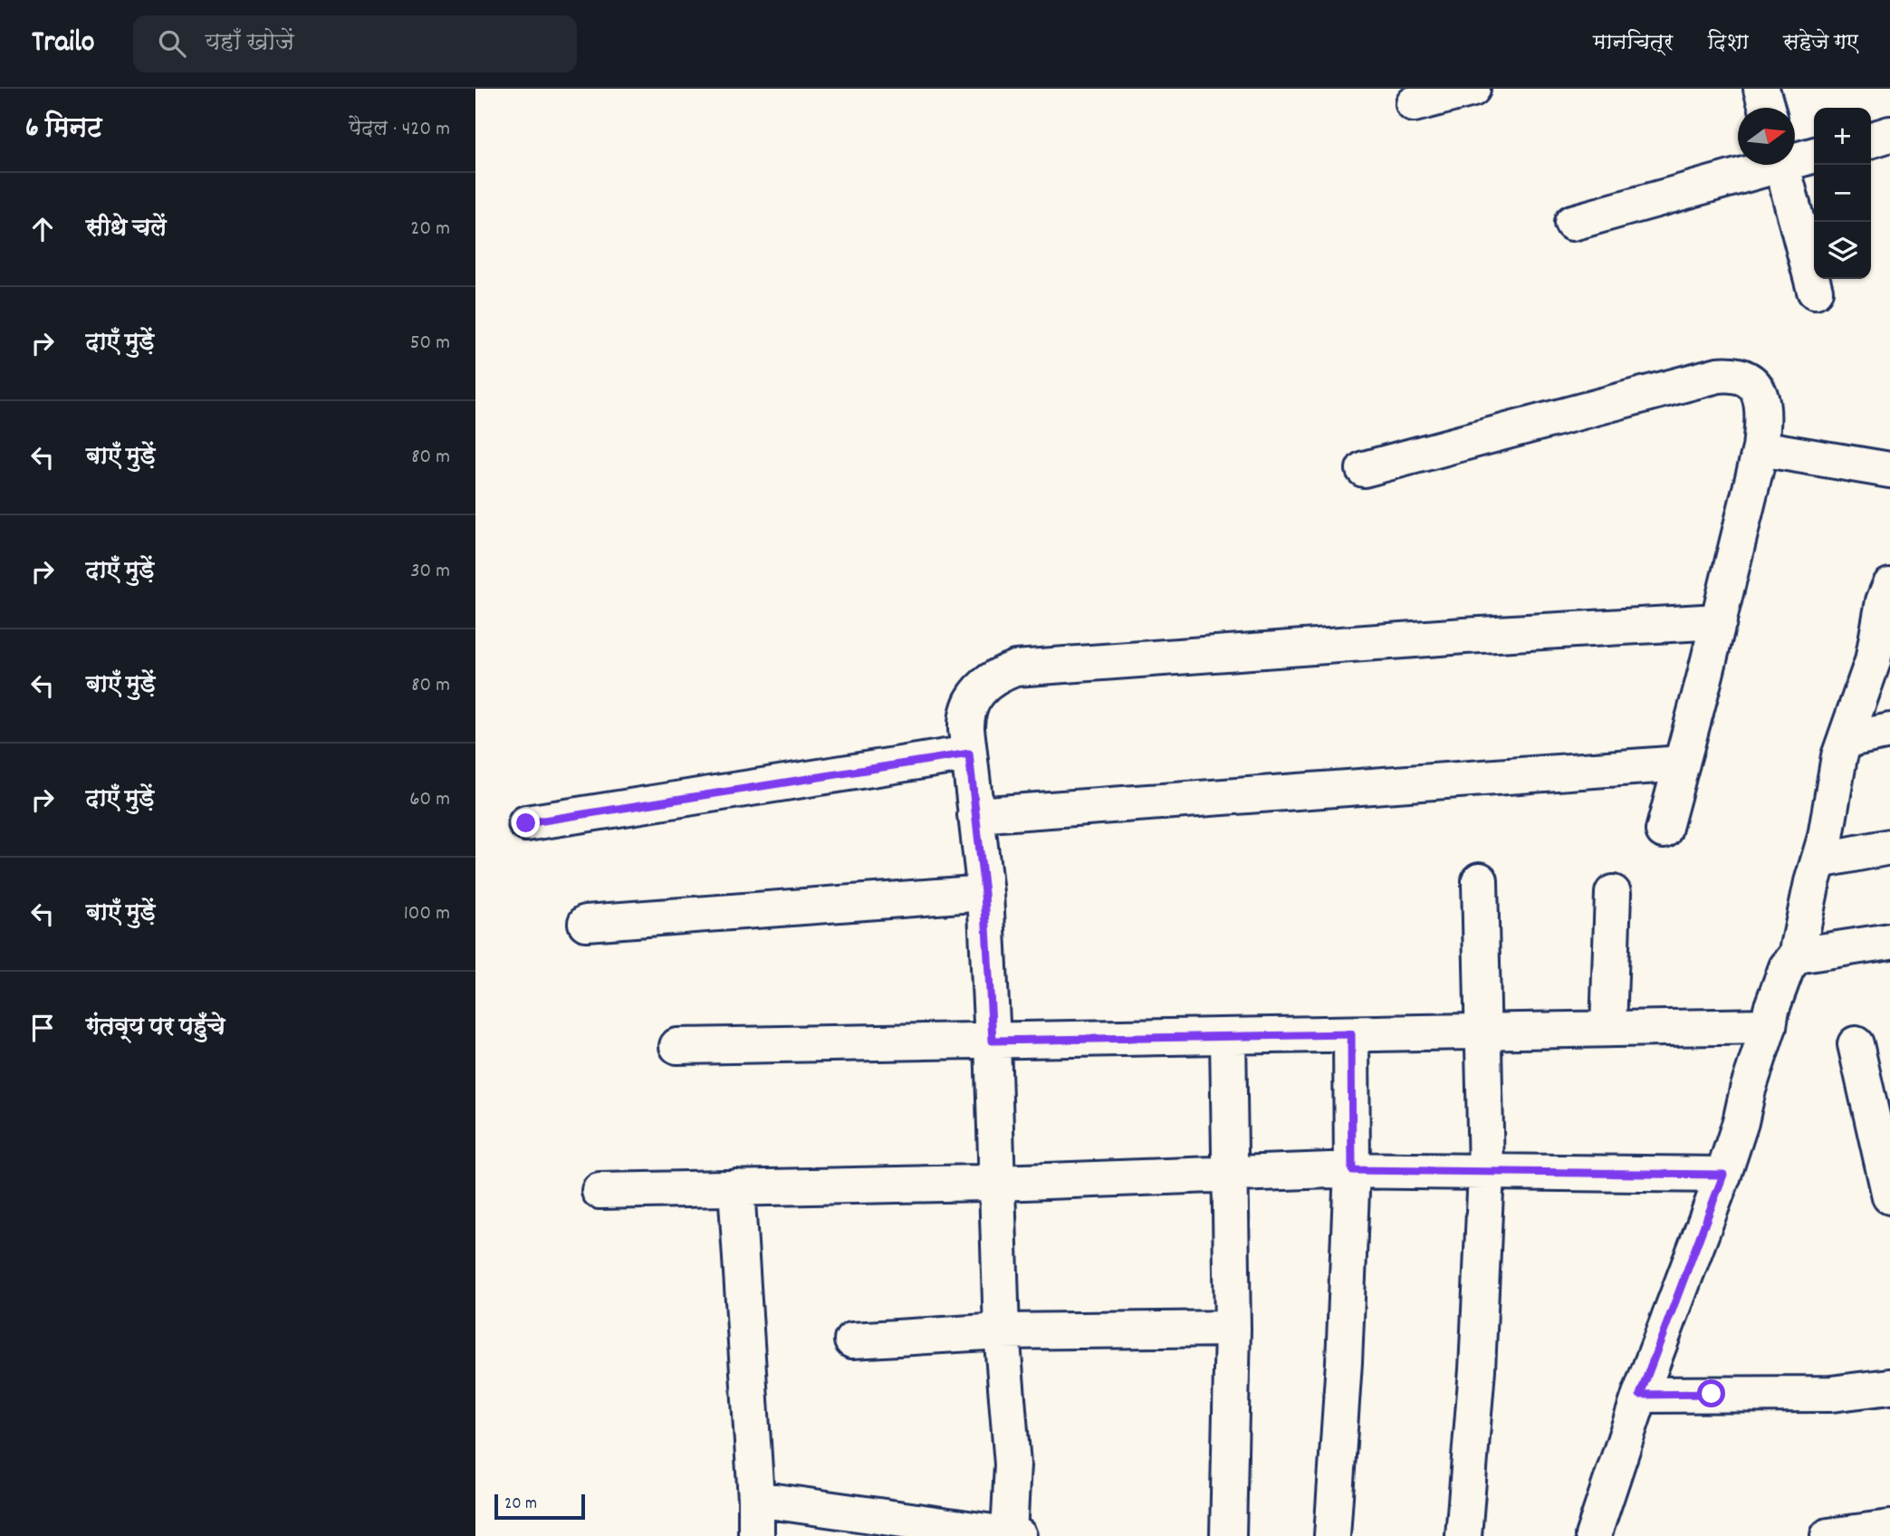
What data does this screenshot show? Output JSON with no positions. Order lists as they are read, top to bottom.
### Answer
{
  "scale_bar": "20 m",
  "north": "right",
  "page": {
    "header": "Trailo",
    "search": "यहाँ खोजें",
    "nav": ["मानचित्र", "दिशा", "सहेजे गए"],
    "heading": ["6 मिनट", "पैदल · 420 m"],
    "map_buttons": ["+", "−"],
    "list": [
      ["सीधे चलें", "20 m"],
      ["दाएँ मुड़ें", "50 m"],
      ["बाएँ मुड़ें", "80 m"],
      ["दाएँ मुड़ें", "30 m"],
      ["बाएँ मुड़ें", "80 m"],
      ["दाएँ मुड़ें", "60 m"],
      ["बाएँ मुड़ें", "100 m"],
      "गंतव्य पर पहुँचे"
    ],
    "scale": "20 m"
  }
}
